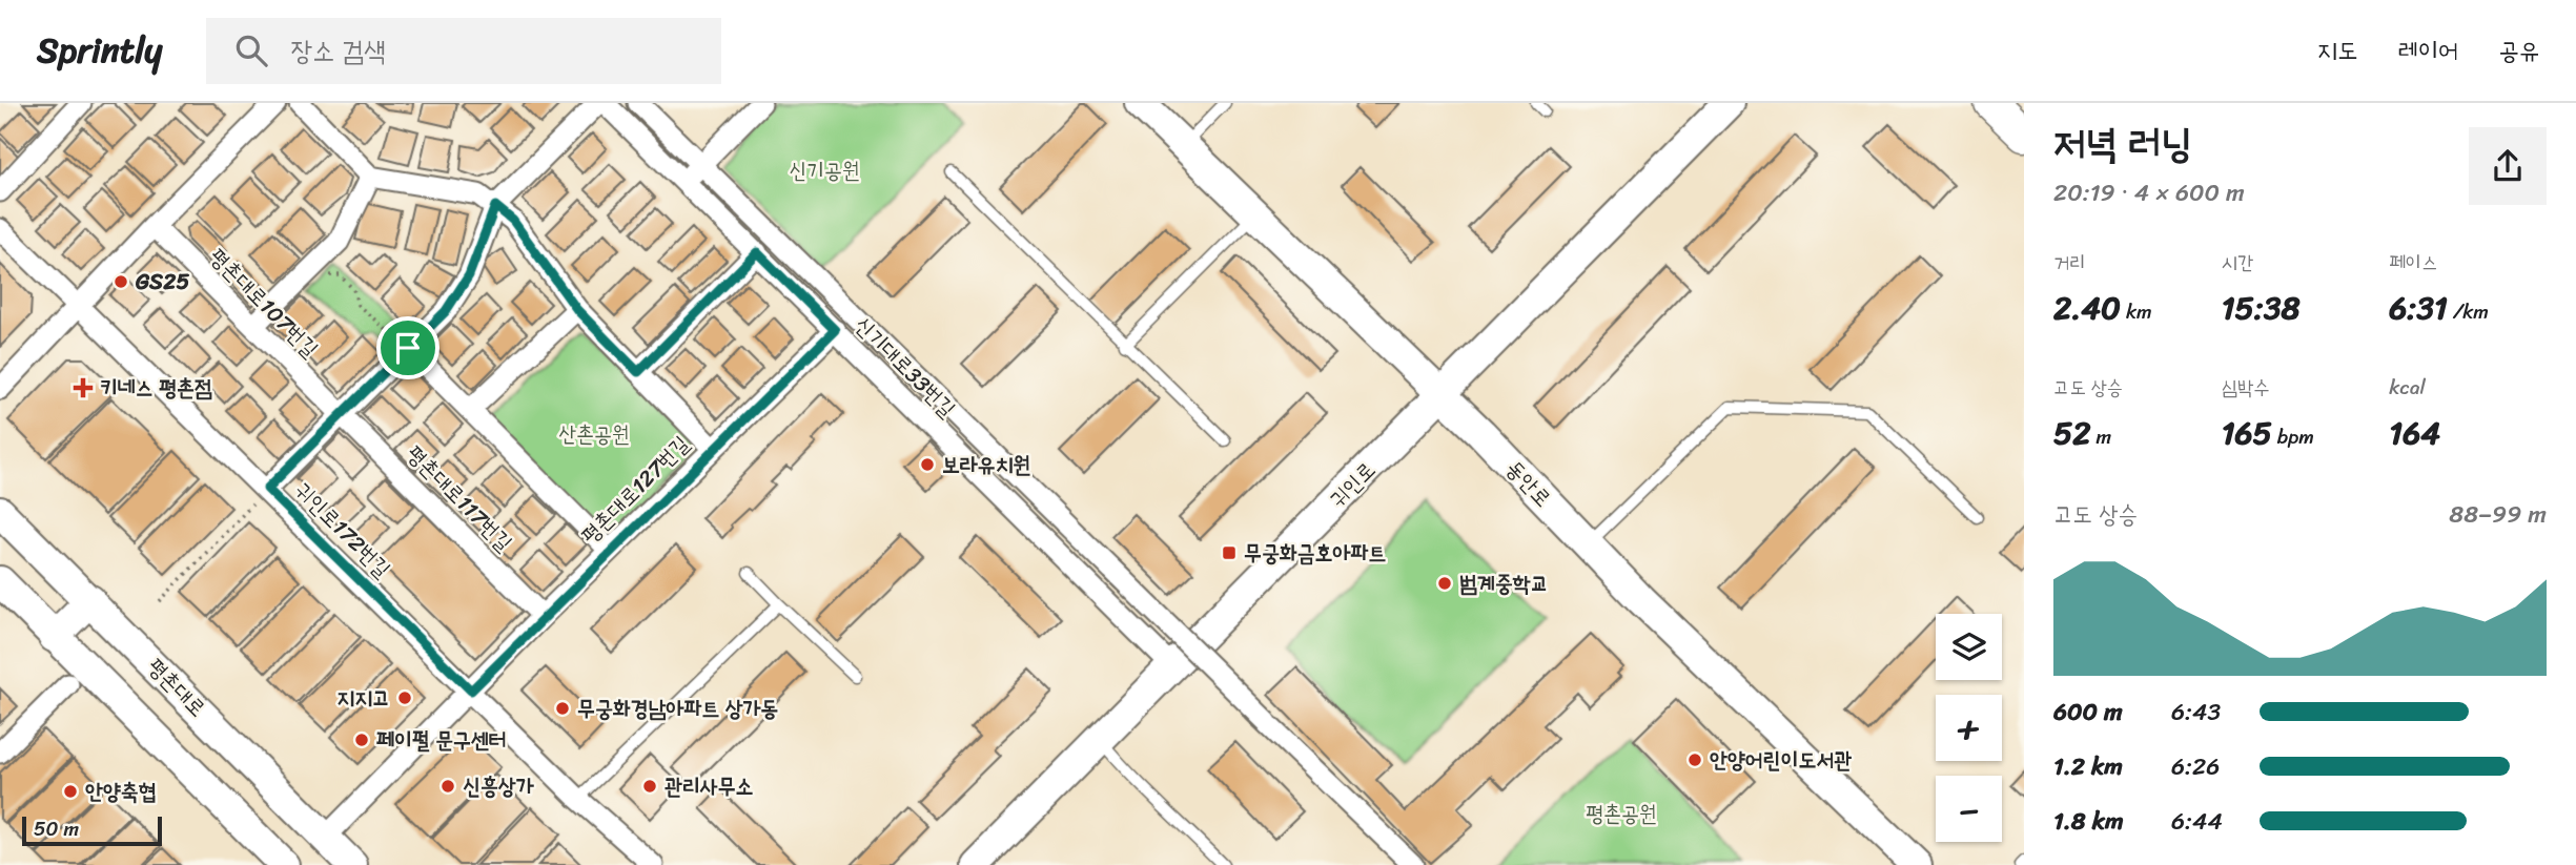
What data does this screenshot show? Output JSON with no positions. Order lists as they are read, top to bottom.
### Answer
{
  "streets": {
    "street": [
      "평촌대로107번길",
      "신기대로33번길",
      "동안로",
      "귀인로",
      "평촌대로127번길",
      "평촌대로117번길",
      "귀인로172번길",
      "평촌대로"
    ]
  },
  "crossings": [
    ["평촌대로107번길", "평촌대로117번길"],
    ["신기대로33번길", "귀인로"],
    ["동안로", "귀인로"],
    ["평촌대로127번길", "평촌대로117번길"],
    ["평촌대로127번길", "귀인로172번길"],
    ["평촌대로127번길", "평촌대로"]
  ],
  "parks": ["신기공원", "산촌공원", "평촌공원"],
  "places": {
    "other": [
      "GS25",
      "보라유치원",
      "범계중학교",
      "지지고",
      "무궁화경남아파트 상가동",
      "페이펄 문구센터",
      "안양어린이도서관",
      "신흥상가",
      "관리사무소",
      "안양축협"
    ],
    "health": ["키네스 평촌점"],
    "transit": ["무궁화금호아파트"]
  },
  "scale_bar": "50 m",
  "page": {
    "header": "Sprintly",
    "search": "장소 검색",
    "nav": ["지도", "레이어", "공유"],
    "heading": ["저녁 러닝", "20:19 · 4 × 600 m"],
    "stats": [
      ["거리", "2.40 km"],
      ["시간", "15:38"],
      ["페이스", "6:31 /km"],
      ["고도 상승", "52 m"],
      ["심박수", "165 bpm"],
      ["kcal", "164"]
    ],
    "chart": ["고도 상승", "88–99 m"],
    "map_buttons": ["+", "−"],
    "list": [
      {
        "name": "600 m",
        "note": "6:43"
      },
      {
        "name": "1.2 km",
        "note": "6:26"
      },
      {
        "name": "1.8 km",
        "note": "6:44"
      }
    ],
    "scale": "50 m"
  }
}
